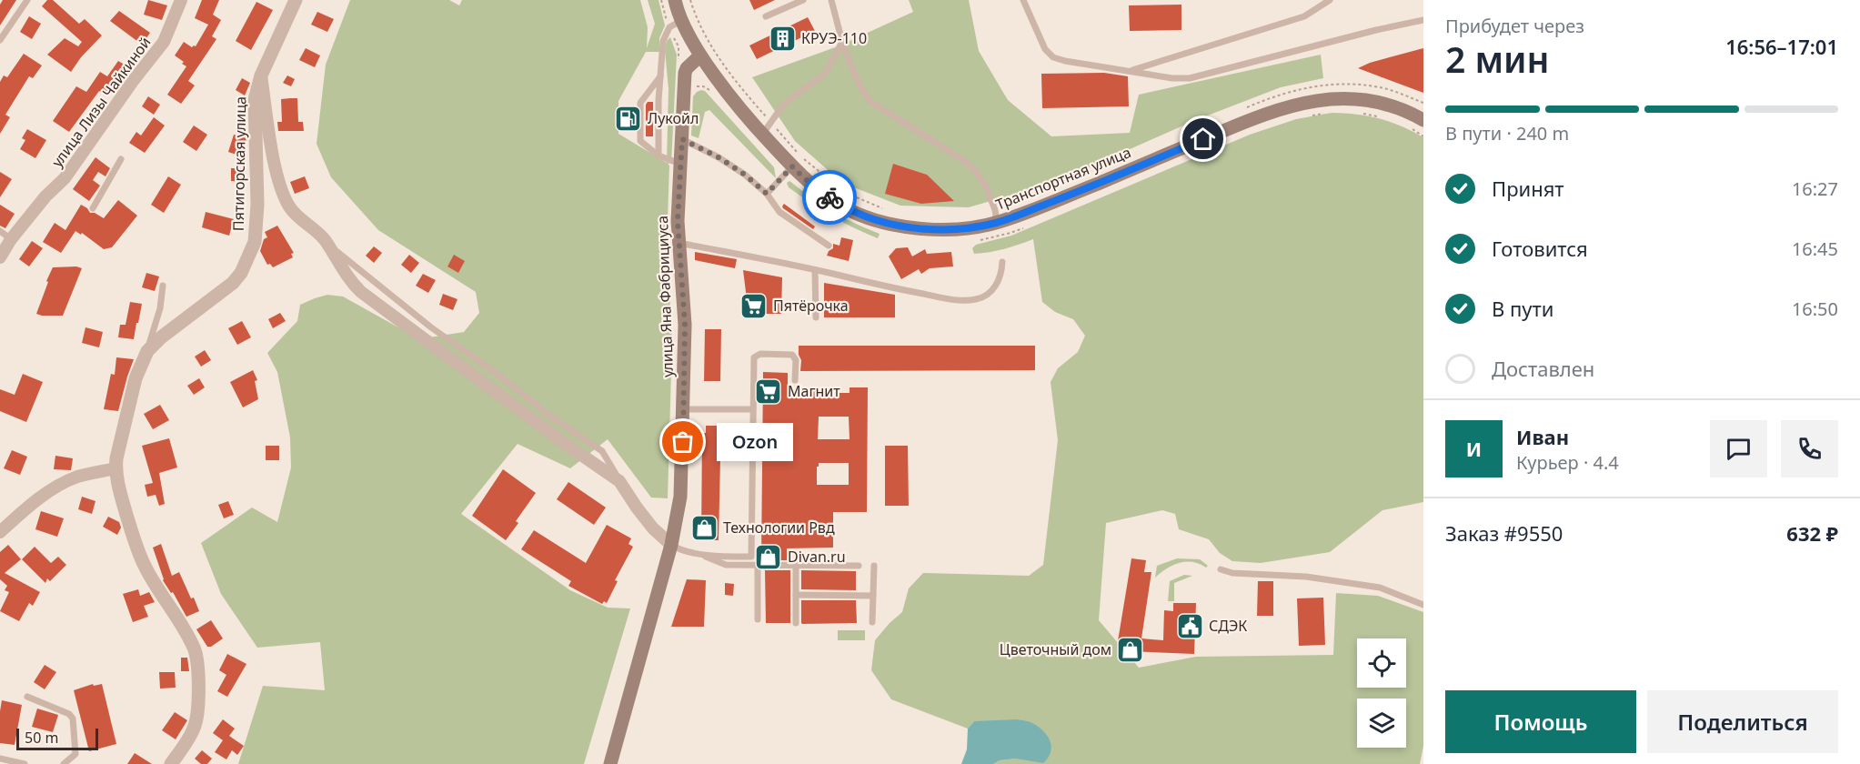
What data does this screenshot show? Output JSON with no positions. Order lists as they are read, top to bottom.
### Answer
{
  "streets": {
    "main road": ["Транспортная улица", "улица Яна Фабрициуса"],
    "street": ["улица Лизы Чайкиной", "Пятигорская улица"]
  },
  "crossings": [
    ["Пятигорская улица", "улица Яна Фабрициуса"],
    ["Транспортная улица", "улица Яна Фабрициуса"]
  ],
  "places": {
    "building": ["КРУЭ-110"],
    "fuel station": ["Лукойл"],
    "supermarket": ["Пятёрочка", "Магнит"],
    "other": ["Ozon"],
    "shop": ["Технологии Рвд", "Divan.ru", "Цветочный дом"],
    "public building": ["СДЭК"]
  },
  "scale_bar": "50 m",
  "page": {
    "heading": ["2 мин", "Прибудет через", "16:56–17:01"],
    "panel": [
      "Иван",
      "Курьер · 4.4",
      "Заказ #9550",
      "632 ₽"
    ],
    "bar": "В пути · 240 m",
    "list": [
      ["Принят", "16:27"],
      ["Готовится", "16:45"],
      ["В пути", "16:50"],
      "Доставлен"
    ],
    "round": "И",
    "bubble": "Ozon",
    "buttons": ["Помощь", "Поделиться"],
    "scale": "50 m"
  }
}
